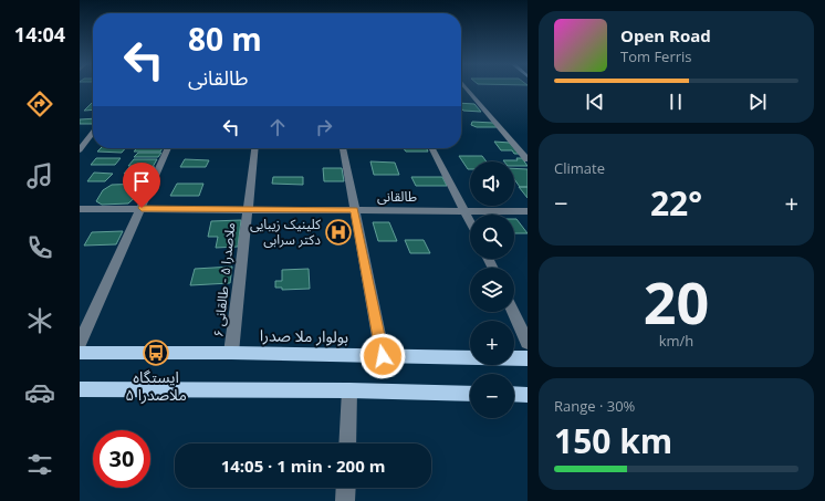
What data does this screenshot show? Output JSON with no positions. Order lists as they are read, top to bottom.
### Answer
{
  "streets": {
    "main road": ["بولوار ملا صدرا"],
    "street": ["طالقانی", "ملاصدرا ۵ - طالقانی ۶"]
  },
  "crossings": [
    ["طالقانی", "ملاصدرا ۵ - طالقانی ۶"],
    ["ملاصدرا ۵ - طالقانی ۶", "بولوار ملا صدرا"]
  ],
  "places": {
    "hospital": ["کلینیک زیبایی دکتر سرابی"],
    "bus stop": ["ایستگاه ملاصدرا ۵"]
  },
  "page": {
    "tabs": "14:04",
    "turn": ["80 m", "طالقانی"],
    "song": ["Open Road", "Tom Ferris"],
    "tile": [
      "Climate",
      ["20", "km/h"],
      ["Range · 30%", "150 km"]
    ],
    "map_buttons": ["+", "−"],
    "heat": ["−", "22°", "+"],
    "limit": "30",
    "trip": "14:05 · 1 min · 200 m"
  }
}
